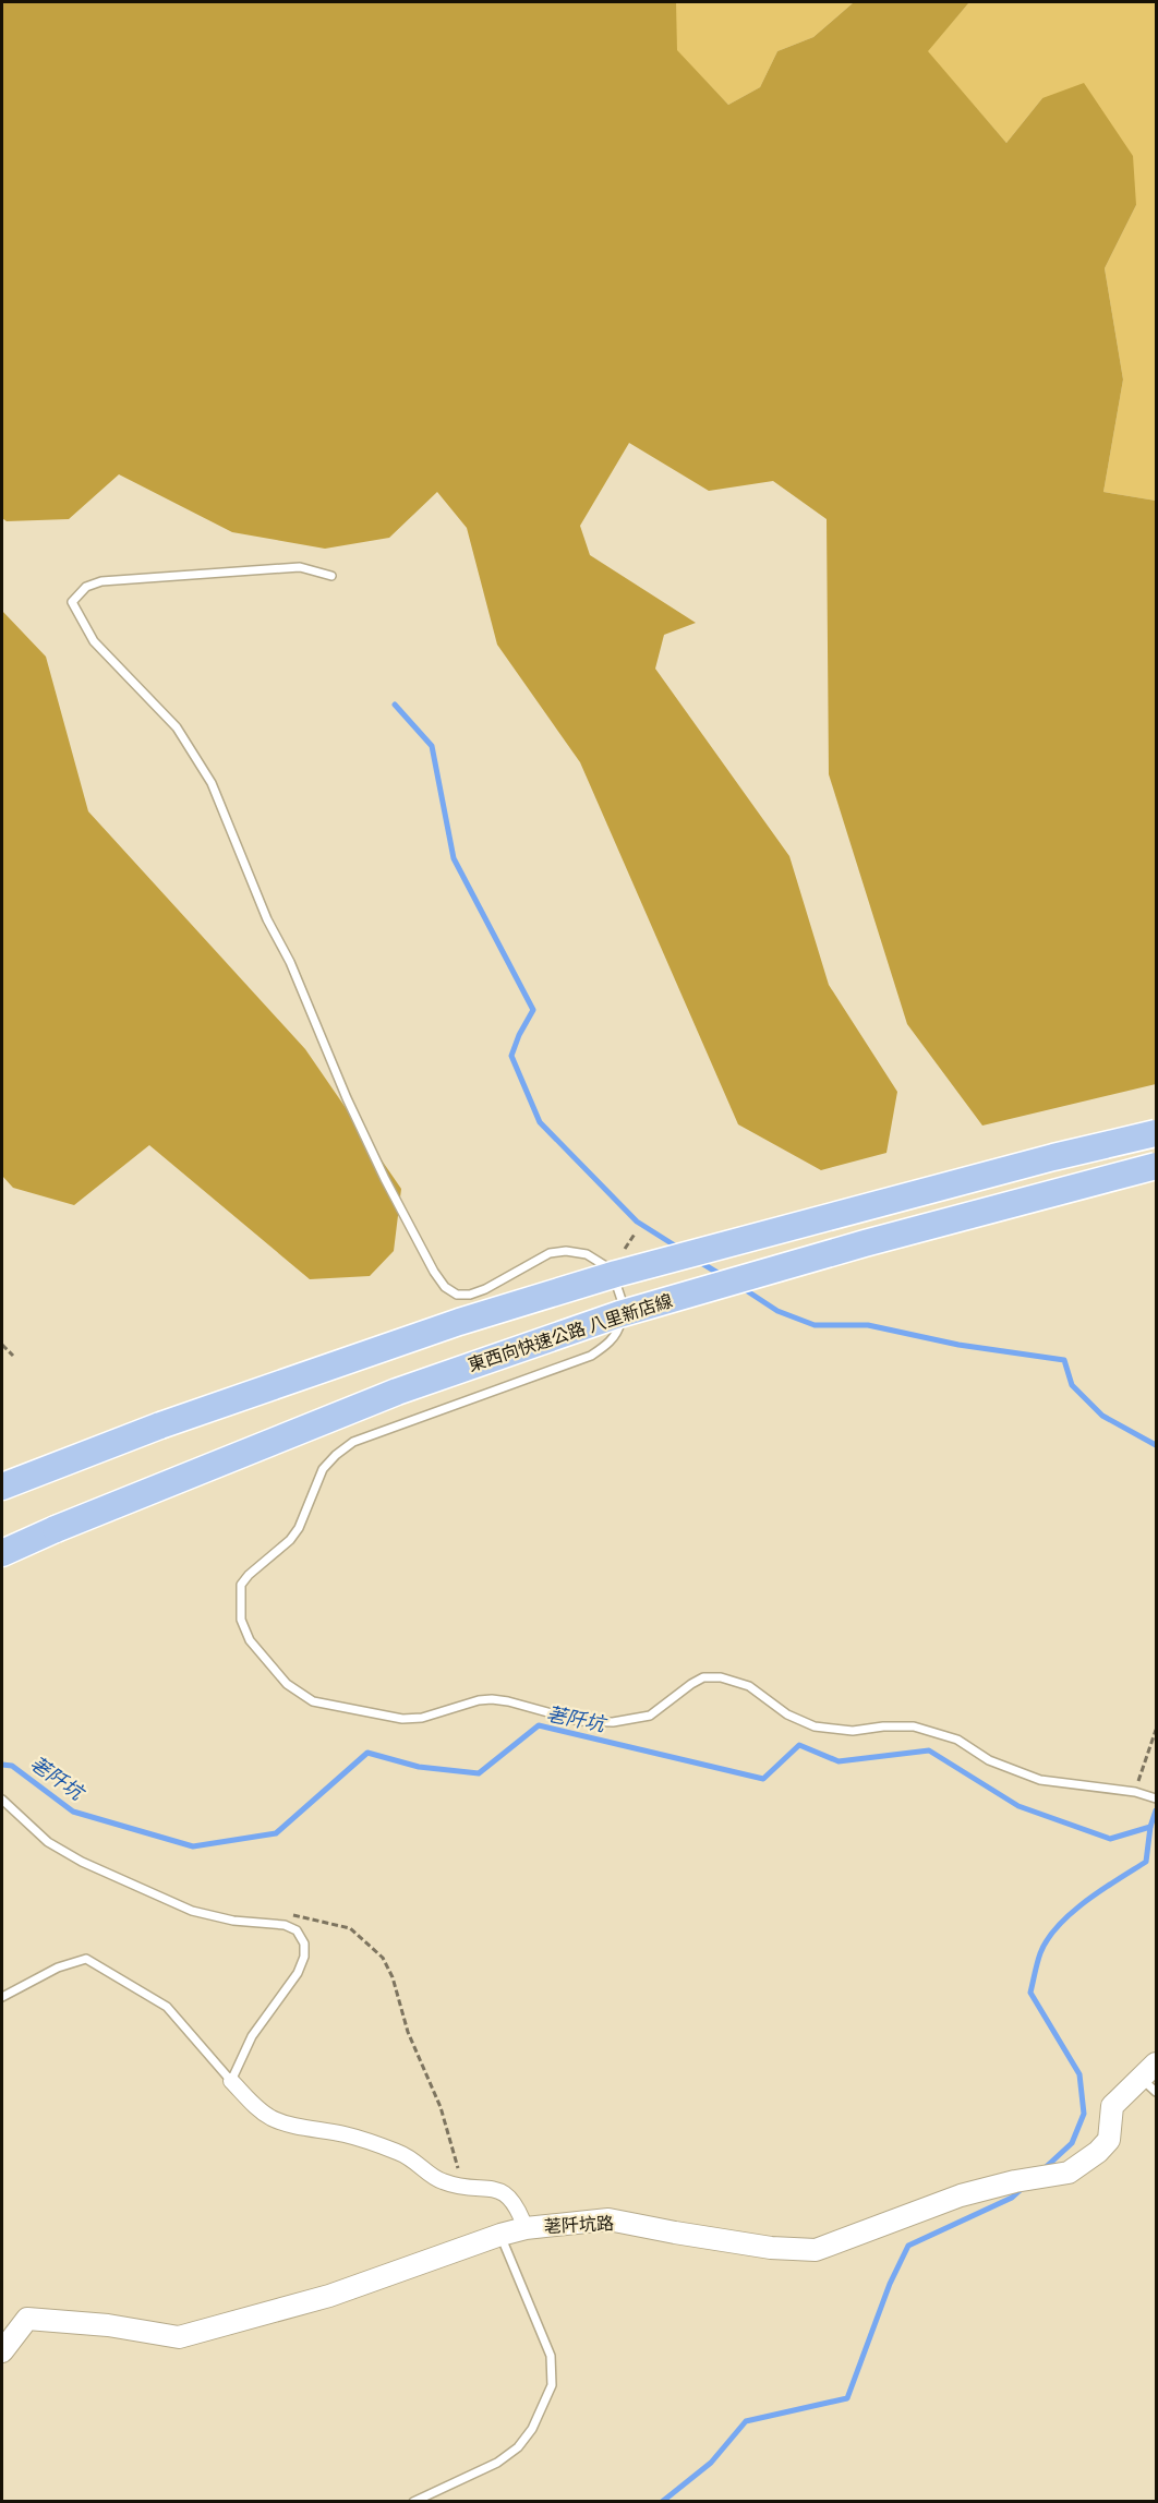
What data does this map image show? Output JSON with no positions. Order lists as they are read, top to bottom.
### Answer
{
  "streets": {
    "highway": ["東西向快速公路 八里新店線"],
    "street": ["荖阡坑路"]
  },
  "water": ["荖阡坑"]
}
